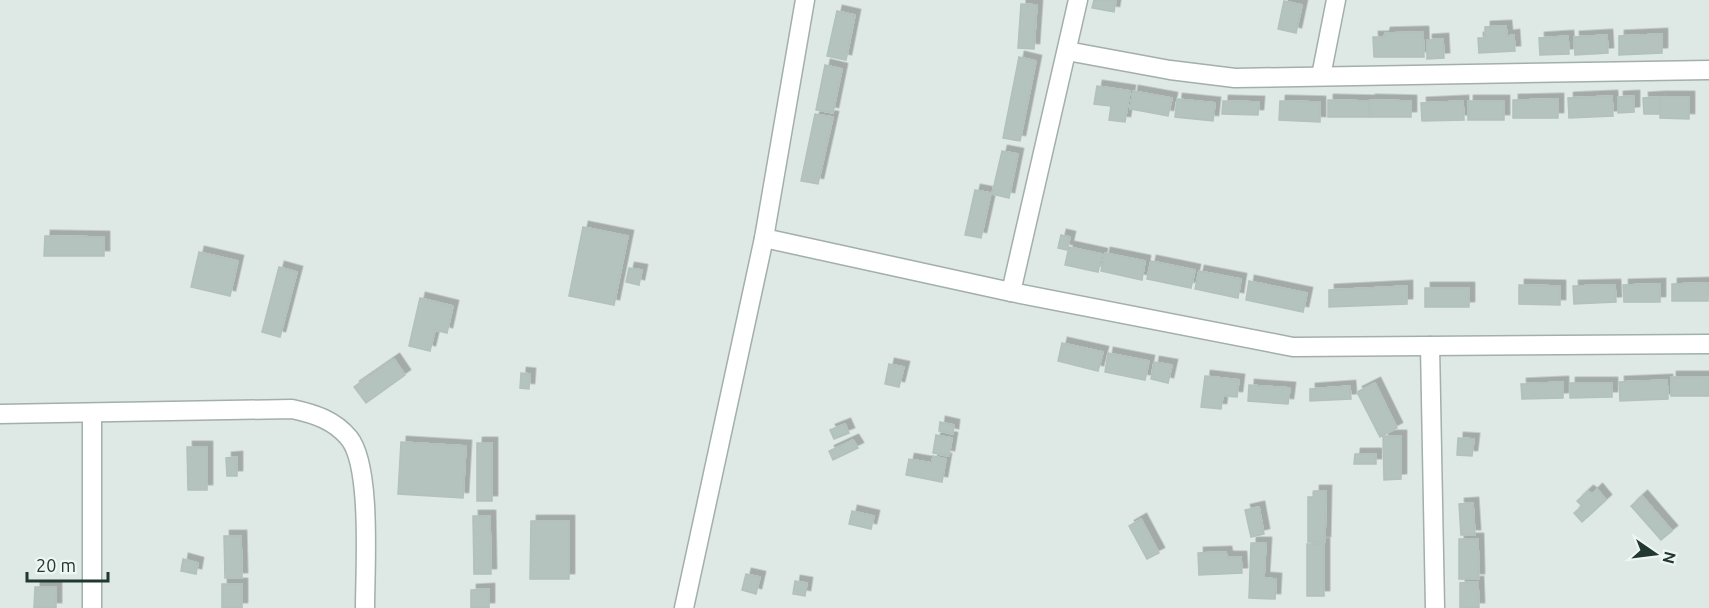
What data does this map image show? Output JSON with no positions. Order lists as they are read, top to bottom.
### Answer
{
  "scale_bar": "20 m",
  "north": "right"
}
